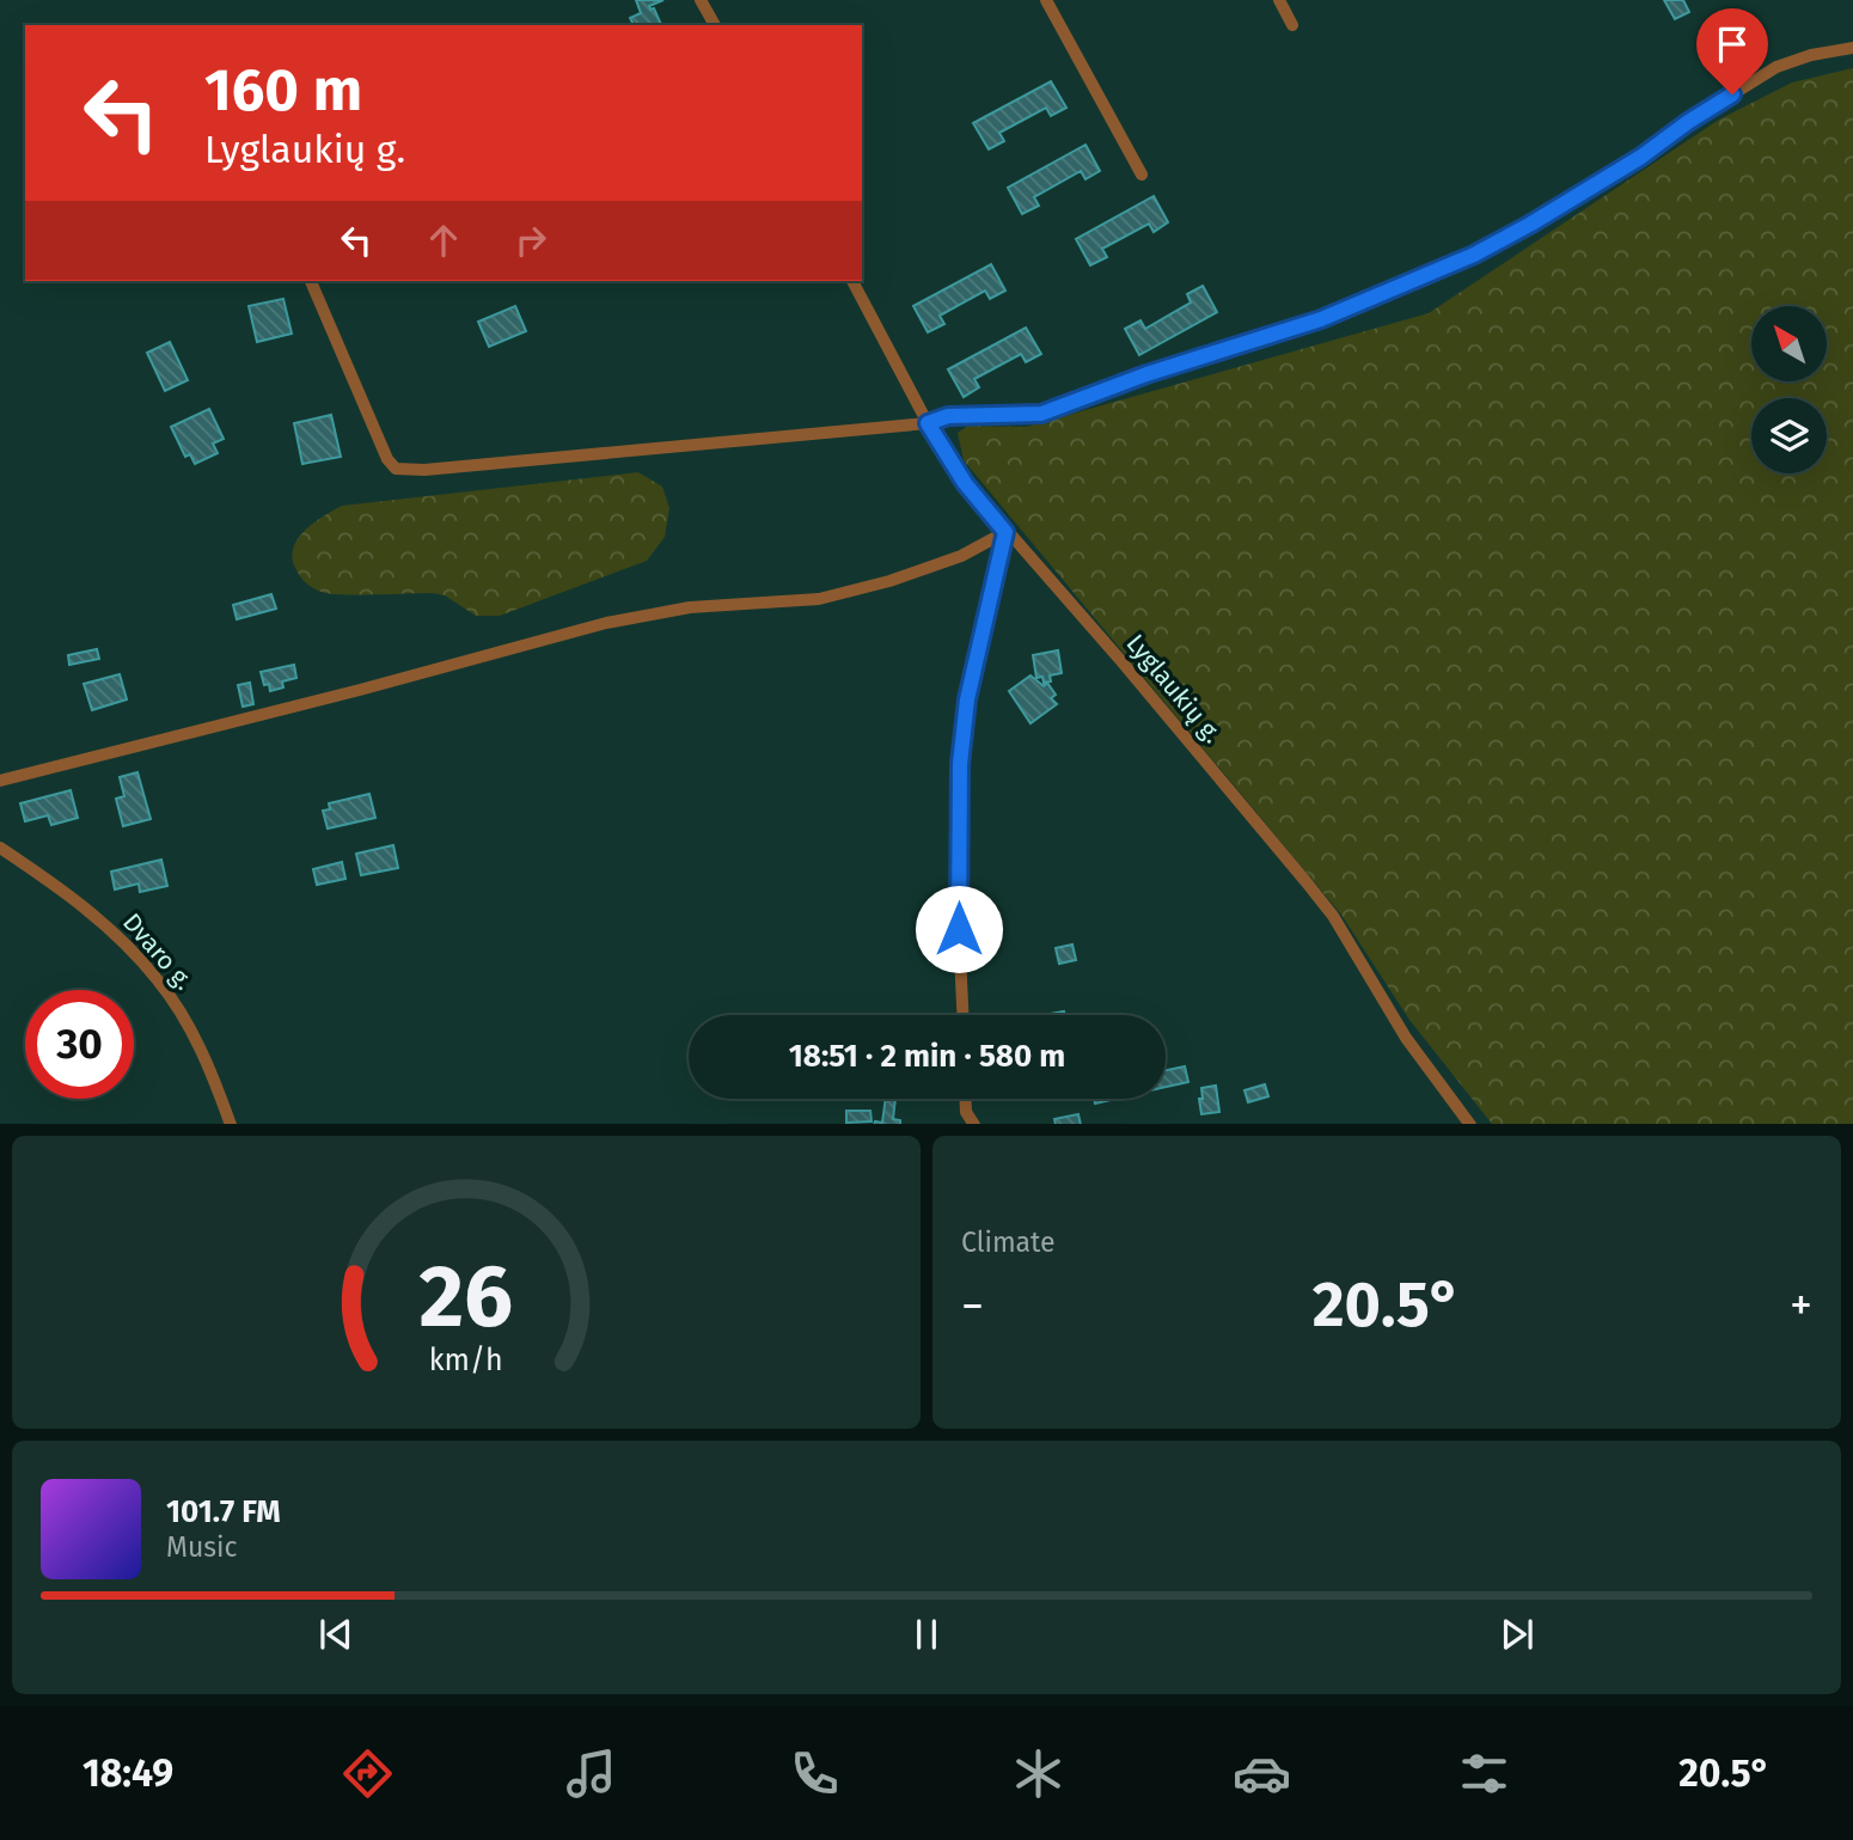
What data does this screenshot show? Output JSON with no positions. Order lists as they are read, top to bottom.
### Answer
{
  "streets": {
    "street": ["Lyglaukių g.", "Dvaro g."]
  },
  "north": "top left",
  "page": {
    "turn": ["160 m", "Lyglaukių g."],
    "limit": "30",
    "trip": "18:51 · 2 min · 580 m",
    "tile": "Climate",
    "heat": ["−", "20.5°", "+"],
    "song": ["101.7 FM", "Music"],
    "tabs": ["18:49", "20.5°"],
    "gauge": ["26", "km/h"]
  }
}
